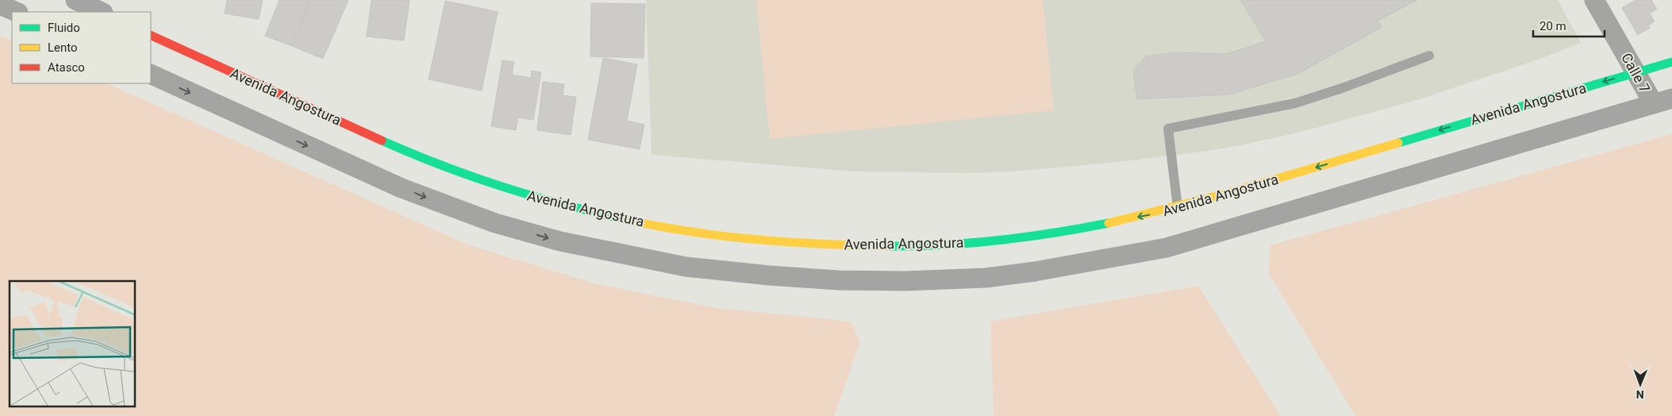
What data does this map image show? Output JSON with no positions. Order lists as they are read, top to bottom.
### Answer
{
  "streets": {
    "street": ["Calle 7", "Avenida Angostura"]
  },
  "crossings": [
    ["Calle 7", "Avenida Angostura"]
  ],
  "legend": ["Fluido", "Lento", "Atasco"],
  "scale_bar": "20 m",
  "north": "bottom"
}
